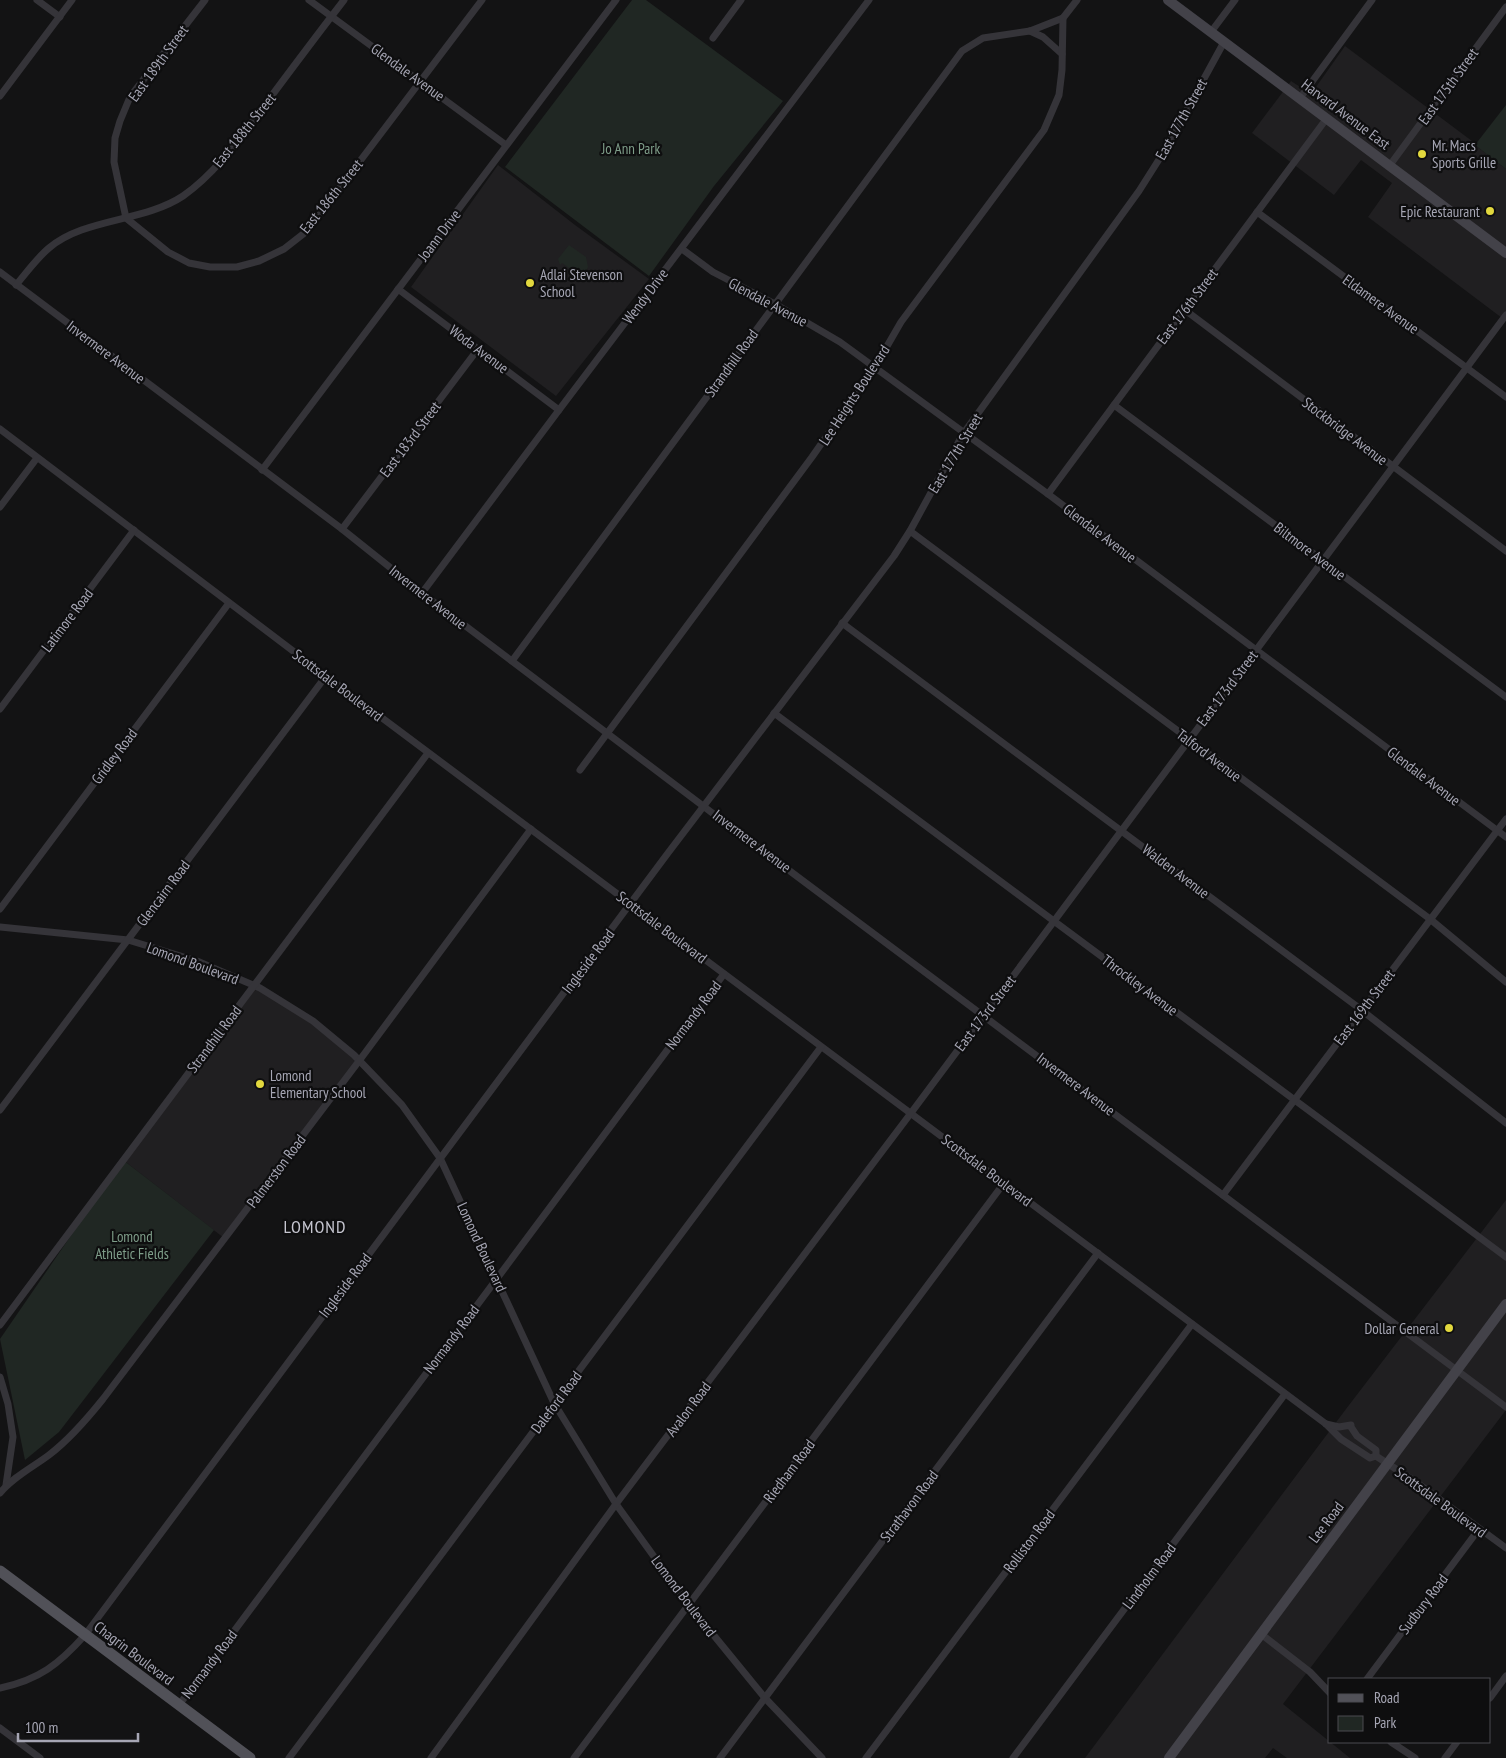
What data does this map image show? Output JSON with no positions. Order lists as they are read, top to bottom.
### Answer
{
  "streets": {
    "main road": ["Harvard Avenue East", "Lee Road", "Chagrin Boulevard"],
    "street": [
      "East 189th Street",
      "Glendale Avenue",
      "East 175th Street",
      "East 177th Street",
      "East 188th Street",
      "East 186th Street",
      "Joann Drive",
      "Wendy Drive",
      "Eldamere Avenue",
      "East 176th Street",
      "Woda Avenue",
      "Invermere Avenue",
      "Strandhill Road",
      "Lee Heights Boulevard",
      "Stockbridge Avenue",
      "East 183rd Street",
      "Biltmore Avenue",
      "Latimore Road",
      "Scottsdale Boulevard",
      "East 173rd Street",
      "Talford Avenue",
      "Gridley Road",
      "Walden Avenue",
      "Glencairn Road",
      "Ingleside Road",
      "Lomond Boulevard",
      "Throckley Avenue",
      "East 169th Street",
      "Normandy Road",
      "Palmerston Road",
      "Daleford Road",
      "Avalon Road",
      "Riedham Road",
      "Strathavon Road",
      "Rolliston Road",
      "Lindholm Road",
      "Sudbury Road"
    ]
  },
  "crossings": [
    ["East 189th Street", "East 188th Street"],
    ["East 189th Street", "East 186th Street"],
    ["Glendale Avenue", "East 177th Street"],
    ["Glendale Avenue", "East 188th Street"],
    ["Glendale Avenue", "East 186th Street"],
    ["Glendale Avenue", "Joann Drive"],
    ["Glendale Avenue", "Wendy Drive"],
    ["Glendale Avenue", "East 176th Street"],
    ["Glendale Avenue", "Strandhill Road"],
    ["Glendale Avenue", "Lee Heights Boulevard"],
    ["Glendale Avenue", "East 173rd Street"],
    ["Glendale Avenue", "East 169th Street"],
    ["East 175th Street", "Harvard Avenue East"],
    ["Harvard Avenue East", "East 177th Street"],
    ["Harvard Avenue East", "East 176th Street"],
    ["East 177th Street", "Invermere Avenue"],
    ["East 177th Street", "Talford Avenue"],
    ["East 177th Street", "Walden Avenue"],
    ["East 177th Street", "Ingleside Road"],
    ["East 177th Street", "Throckley Avenue"],
    ["East 188th Street", "East 186th Street"],
    ["East 188th Street", "Invermere Avenue"],
    ["Joann Drive", "Woda Avenue"],
    ["Joann Drive", "Invermere Avenue"],
    ["Wendy Drive", "Woda Avenue"],
    ["Wendy Drive", "Invermere Avenue"],
    ["Eldamere Avenue", "East 176th Street"],
    ["Eldamere Avenue", "East 173rd Street"],
    ["East 176th Street", "Stockbridge Avenue"],
    ["East 176th Street", "Biltmore Avenue"],
    ["Woda Avenue", "East 183rd Street"],
    ["Invermere Avenue", "Strandhill Road"],
    ["Invermere Avenue", "Lee Heights Boulevard"],
    ["Invermere Avenue", "East 183rd Street"],
    ["Invermere Avenue", "East 173rd Street"],
    ["Invermere Avenue", "East 169th Street"],
    ["Invermere Avenue", "Lee Road"],
    ["Strandhill Road", "Lee Heights Boulevard"],
    ["Strandhill Road", "Scottsdale Boulevard"],
    ["Strandhill Road", "Lomond Boulevard"],
    ["Stockbridge Avenue", "East 173rd Street"],
    ["Biltmore Avenue", "East 173rd Street"],
    ["Latimore Road", "Scottsdale Boulevard"],
    ["Scottsdale Boulevard", "Gridley Road"],
    ["Scottsdale Boulevard", "Glencairn Road"],
    ["Scottsdale Boulevard", "Ingleside Road"],
    ["Scottsdale Boulevard", "Normandy Road"],
    ["Scottsdale Boulevard", "Palmerston Road"],
    ["Scottsdale Boulevard", "Daleford Road"],
    ["Scottsdale Boulevard", "Avalon Road"],
    ["Scottsdale Boulevard", "Riedham Road"],
    ["Scottsdale Boulevard", "Strathavon Road"],
    ["Scottsdale Boulevard", "Lee Road"],
    ["Scottsdale Boulevard", "Rolliston Road"],
    ["Scottsdale Boulevard", "Lindholm Road"],
    ["Scottsdale Boulevard", "Sudbury Road"],
    ["East 173rd Street", "Talford Avenue"],
    ["East 173rd Street", "Walden Avenue"],
    ["East 173rd Street", "Throckley Avenue"],
    ["East 173rd Street", "Avalon Road"],
    ["Talford Avenue", "East 169th Street"],
    ["Walden Avenue", "East 169th Street"],
    ["Glencairn Road", "Lomond Boulevard"],
    ["Ingleside Road", "Lomond Boulevard"],
    ["Ingleside Road", "Chagrin Boulevard"],
    ["Lomond Boulevard", "Normandy Road"],
    ["Lomond Boulevard", "Palmerston Road"],
    ["Lomond Boulevard", "Daleford Road"],
    ["Lomond Boulevard", "Avalon Road"],
    ["Lomond Boulevard", "Riedham Road"],
    ["Lomond Boulevard", "Strathavon Road"],
    ["Throckley Avenue", "East 169th Street"],
    ["Normandy Road", "Chagrin Boulevard"]
  ],
  "districts": ["LOMOND"],
  "parks": ["Jo Ann Park", "Lomond Athletic Fields"],
  "places": [
    "Mr. Macs Sports Grille",
    "Epic Restaurant",
    "Adlai Stevenson School",
    "Lomond Elementary School",
    "Dollar General"
  ],
  "legend": ["Road", "Park"],
  "scale_bar": "100 m"
}
